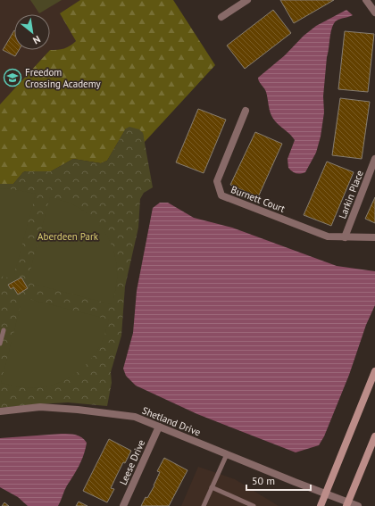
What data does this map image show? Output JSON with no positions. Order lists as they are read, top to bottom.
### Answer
{
  "streets": {
    "street": [
      "Larkin Place",
      "Burnett Court",
      "Shetland Drive",
      "Leese Drive"
    ]
  },
  "crossings": [
    ["Larkin Place", "Burnett Court"],
    ["Shetland Drive", "Leese Drive"]
  ],
  "parks": ["Aberdeen Park"],
  "places": {
    "school or university": ["Freedom Crossing Academy"]
  },
  "scale_bar": "50 m",
  "north": "bottom right"
}
